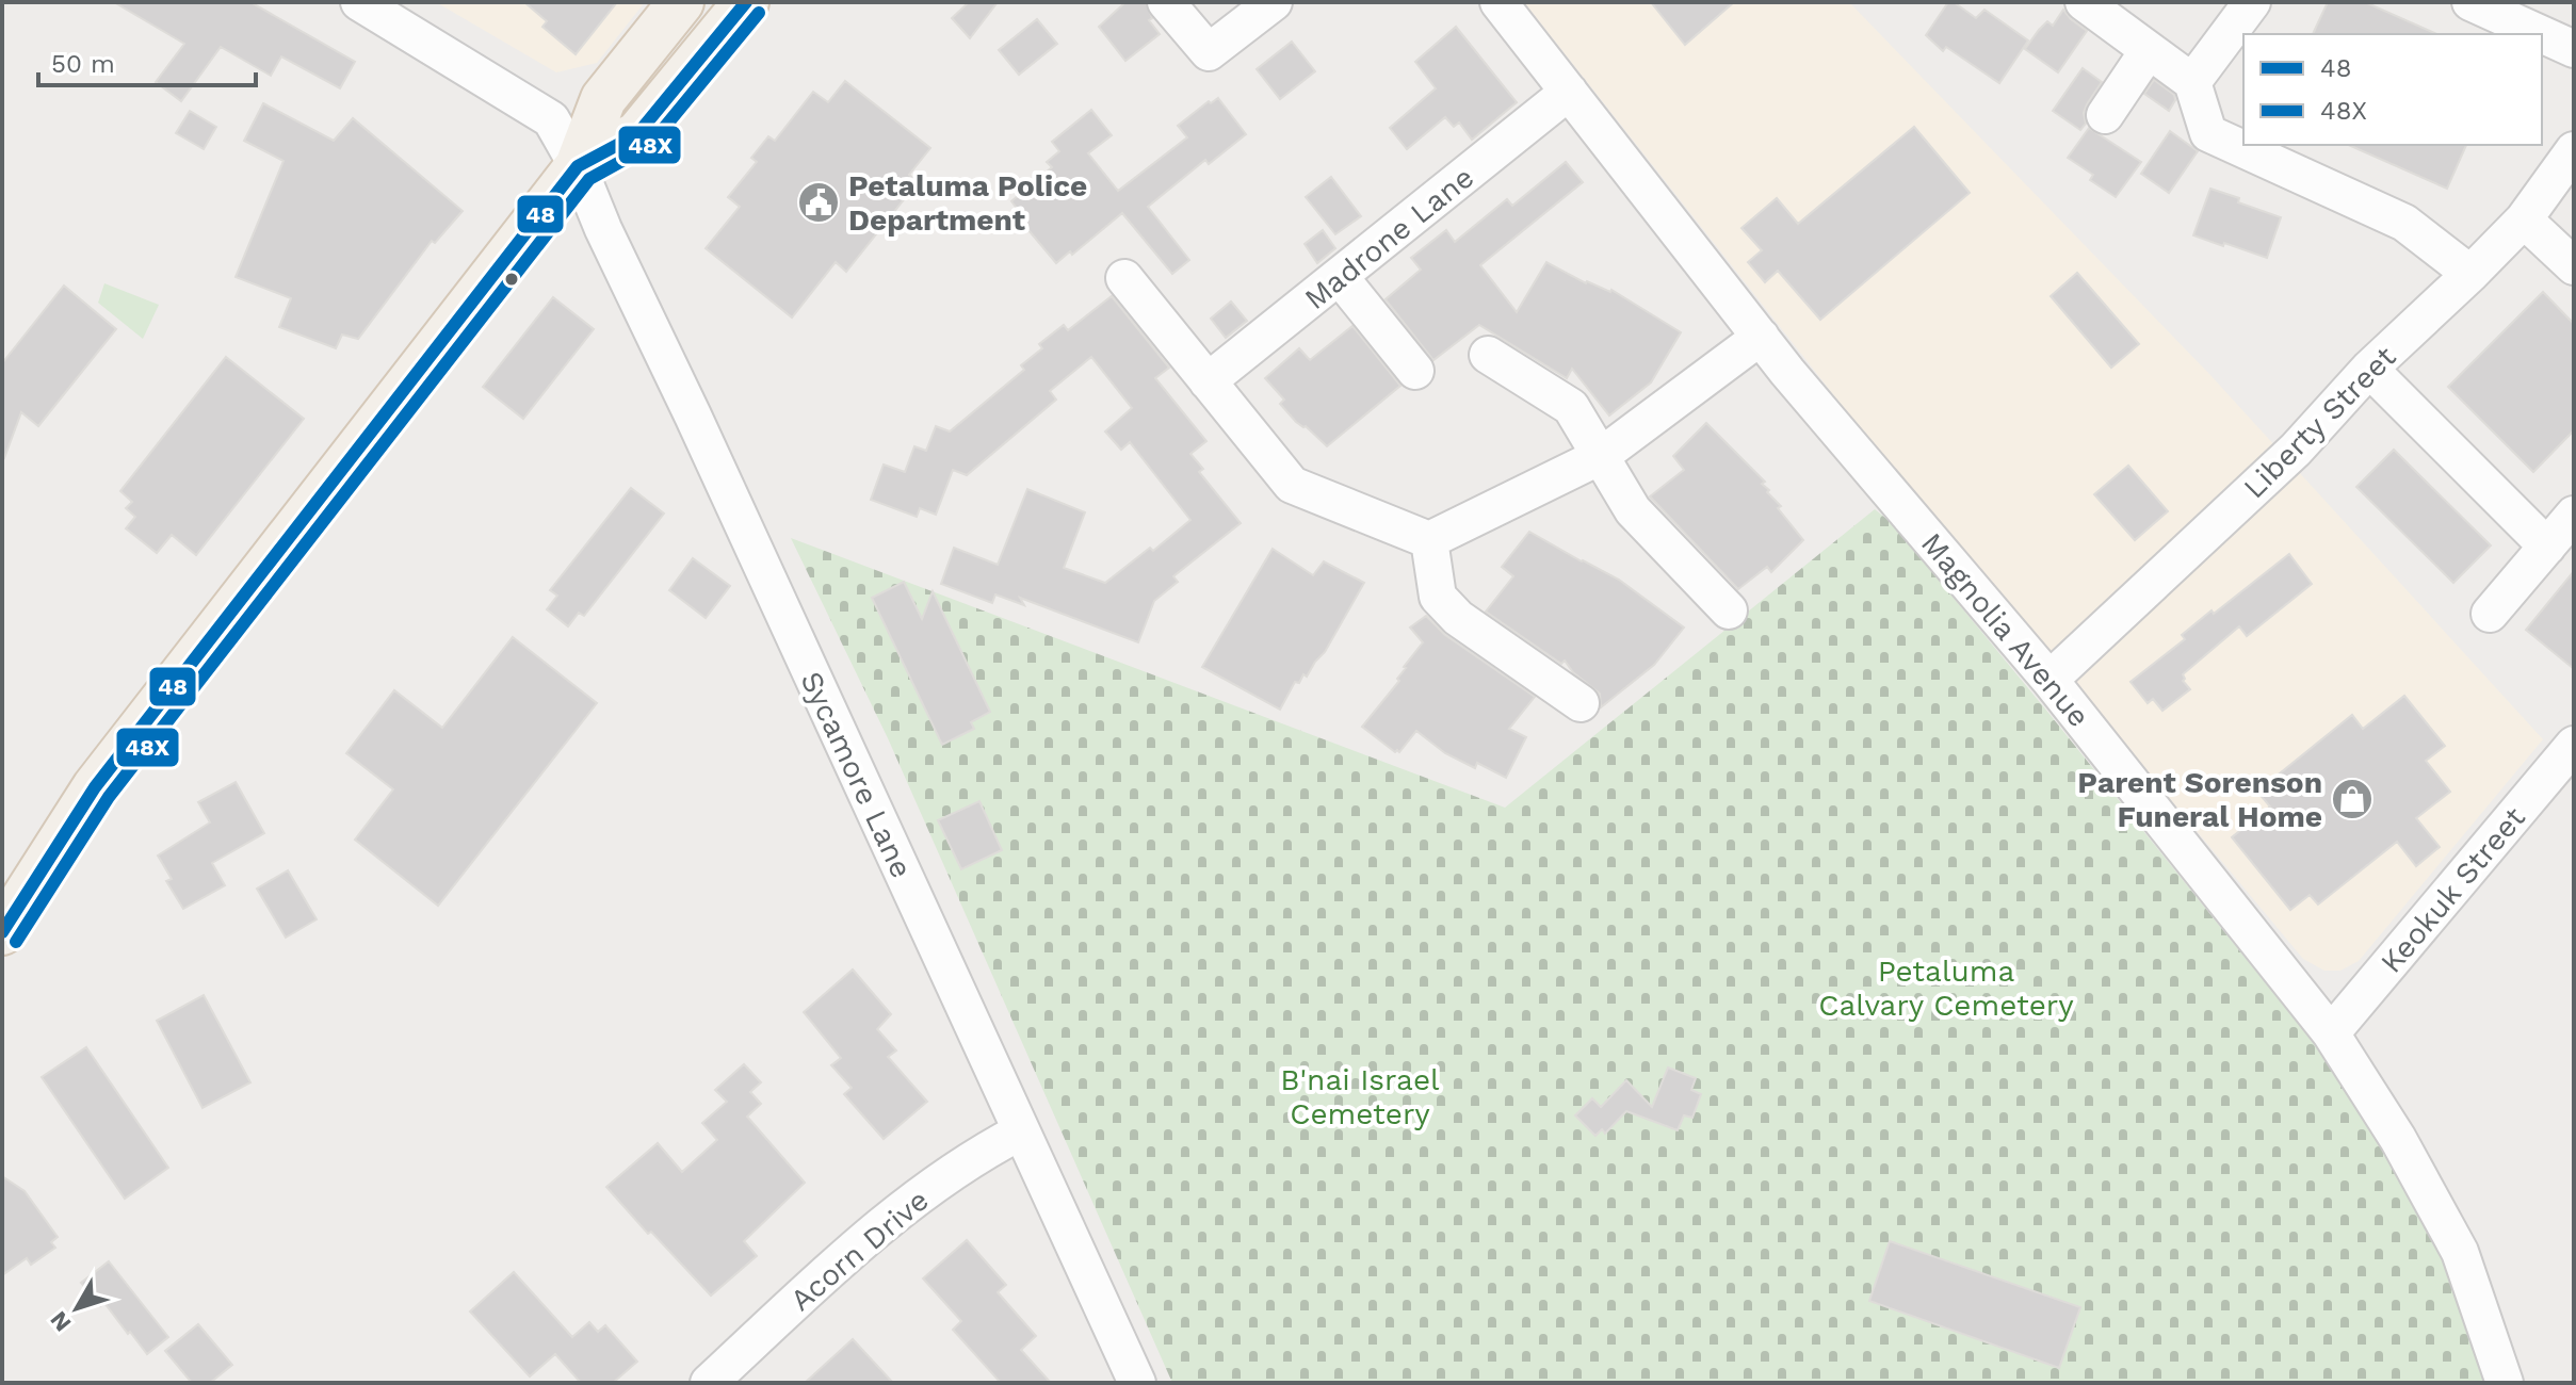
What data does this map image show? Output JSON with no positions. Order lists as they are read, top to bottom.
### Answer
{
  "streets": {
    "street": [
      "Madrone Lane",
      "Liberty Street",
      "Magnolia Avenue",
      "Sycamore Lane",
      "Keokuk Street",
      "Acorn Drive"
    ]
  },
  "crossings": [
    ["Madrone Lane", "Magnolia Avenue"],
    ["Liberty Street", "Magnolia Avenue"],
    ["Magnolia Avenue", "Keokuk Street"],
    ["Sycamore Lane", "Acorn Drive"]
  ],
  "parks": ["Petaluma Calvary Cemetery", "B'nai Israel Cemetery"],
  "places": {
    "public building": ["Petaluma Police Department"],
    "shop": ["Parent Sorenson Funeral Home"]
  },
  "lines": ["transit line 48", "transit line 48X"],
  "legend": ["48", "48X"],
  "scale_bar": "50 m",
  "north": "bottom left"
}
